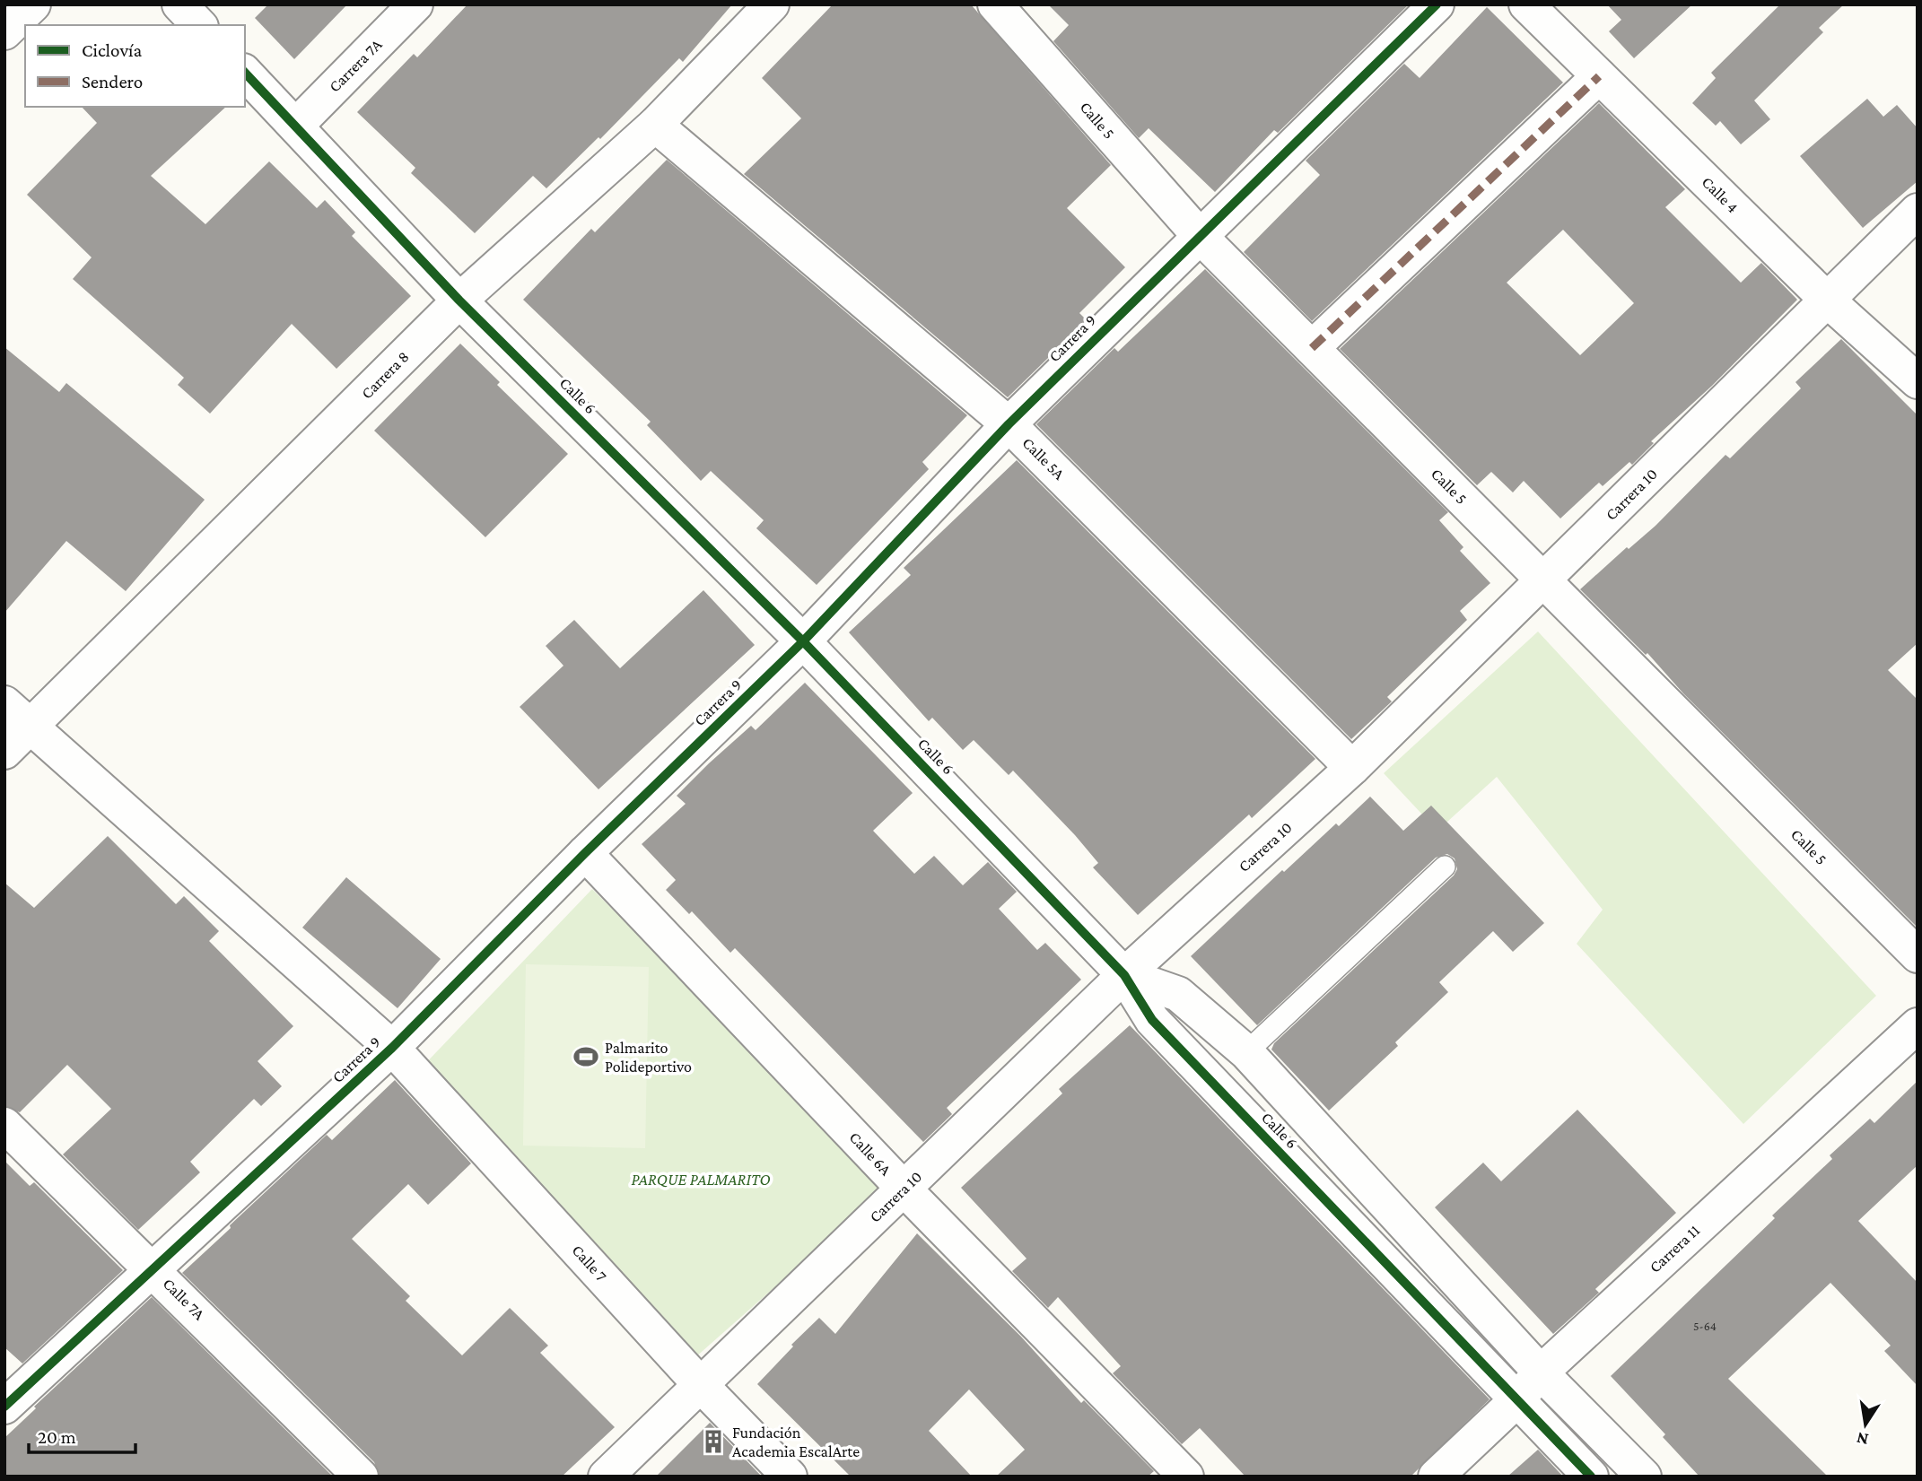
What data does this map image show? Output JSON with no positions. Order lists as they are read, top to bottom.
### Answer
{
  "streets": {
    "street": [
      "Carrera 7A",
      "Calle 5",
      "Calle 4",
      "Carrera 9",
      "Carrera 8",
      "Calle 6",
      "Calle 5A",
      "Carrera 10",
      "Calle 6A",
      "Carrera 11",
      "Calle 7",
      "Calle 7A"
    ]
  },
  "crossings": [
    ["Carrera 7A", "Calle 6"],
    ["Calle 5", "Carrera 9"],
    ["Calle 5", "Carrera 10"],
    ["Calle 4", "Carrera 10"],
    ["Carrera 9", "Calle 6"],
    ["Carrera 9", "Calle 5A"],
    ["Carrera 9", "Calle 6A"],
    ["Carrera 9", "Calle 7"],
    ["Carrera 9", "Calle 7A"],
    ["Carrera 8", "Calle 6"],
    ["Carrera 8", "Calle 5A"],
    ["Carrera 8", "Calle 7"],
    ["Calle 6", "Carrera 10"],
    ["Calle 6", "Carrera 11"],
    ["Calle 5A", "Carrera 10"],
    ["Carrera 10", "Calle 6A"],
    ["Carrera 10", "Calle 7"]
  ],
  "parks": ["PARQUE PALMARITO"],
  "places": {
    "sports": ["Palmarito Polideportivo"],
    "building": ["Fundación Academia EscalArte"]
  },
  "house_numbers": ["5-64"],
  "legend": ["Ciclovía", "Sendero"],
  "scale_bar": "20 m",
  "north": "bottom"
}
